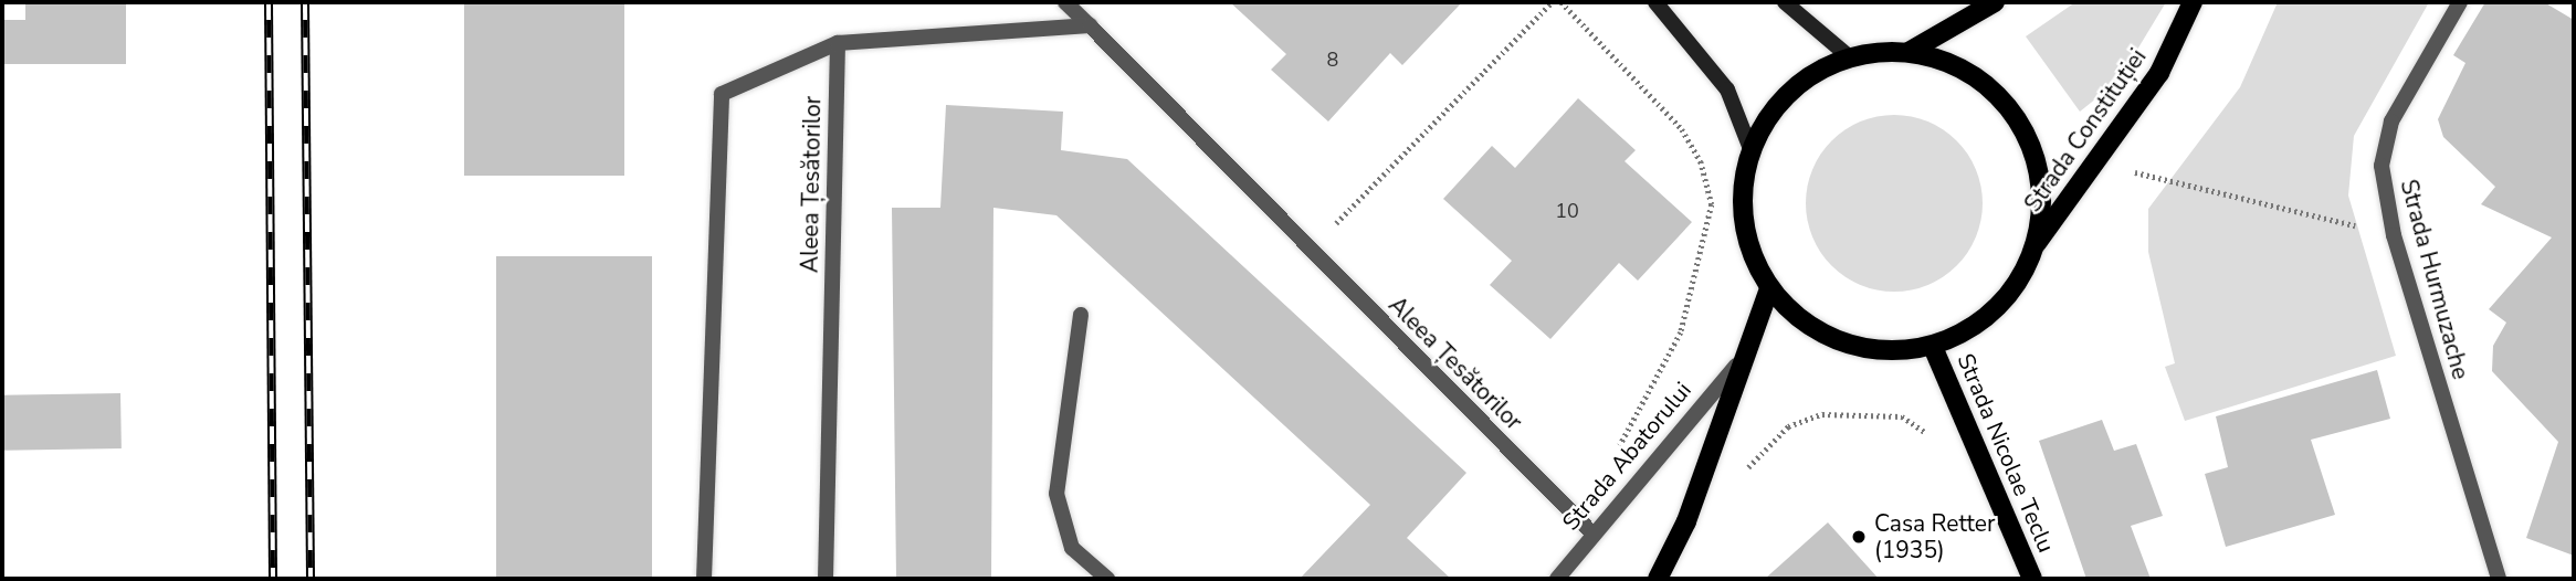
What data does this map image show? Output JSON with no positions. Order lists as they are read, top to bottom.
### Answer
{
  "streets": {
    "main road": ["Strada Constituției", "Strada Nicolae Teclu", "Strada Abatorului"],
    "street": ["Aleea Țesătorilor", "Strada Hurmuzache"]
  },
  "crossings": [
    ["Strada Constituției", "Strada Nicolae Teclu"],
    ["Strada Constituției", "Strada Abatorului"],
    ["Aleea Țesătorilor", "Strada Abatorului"]
  ],
  "places": ["Casa Retter (1935)"],
  "house_numbers": ["8", "10"]
}
